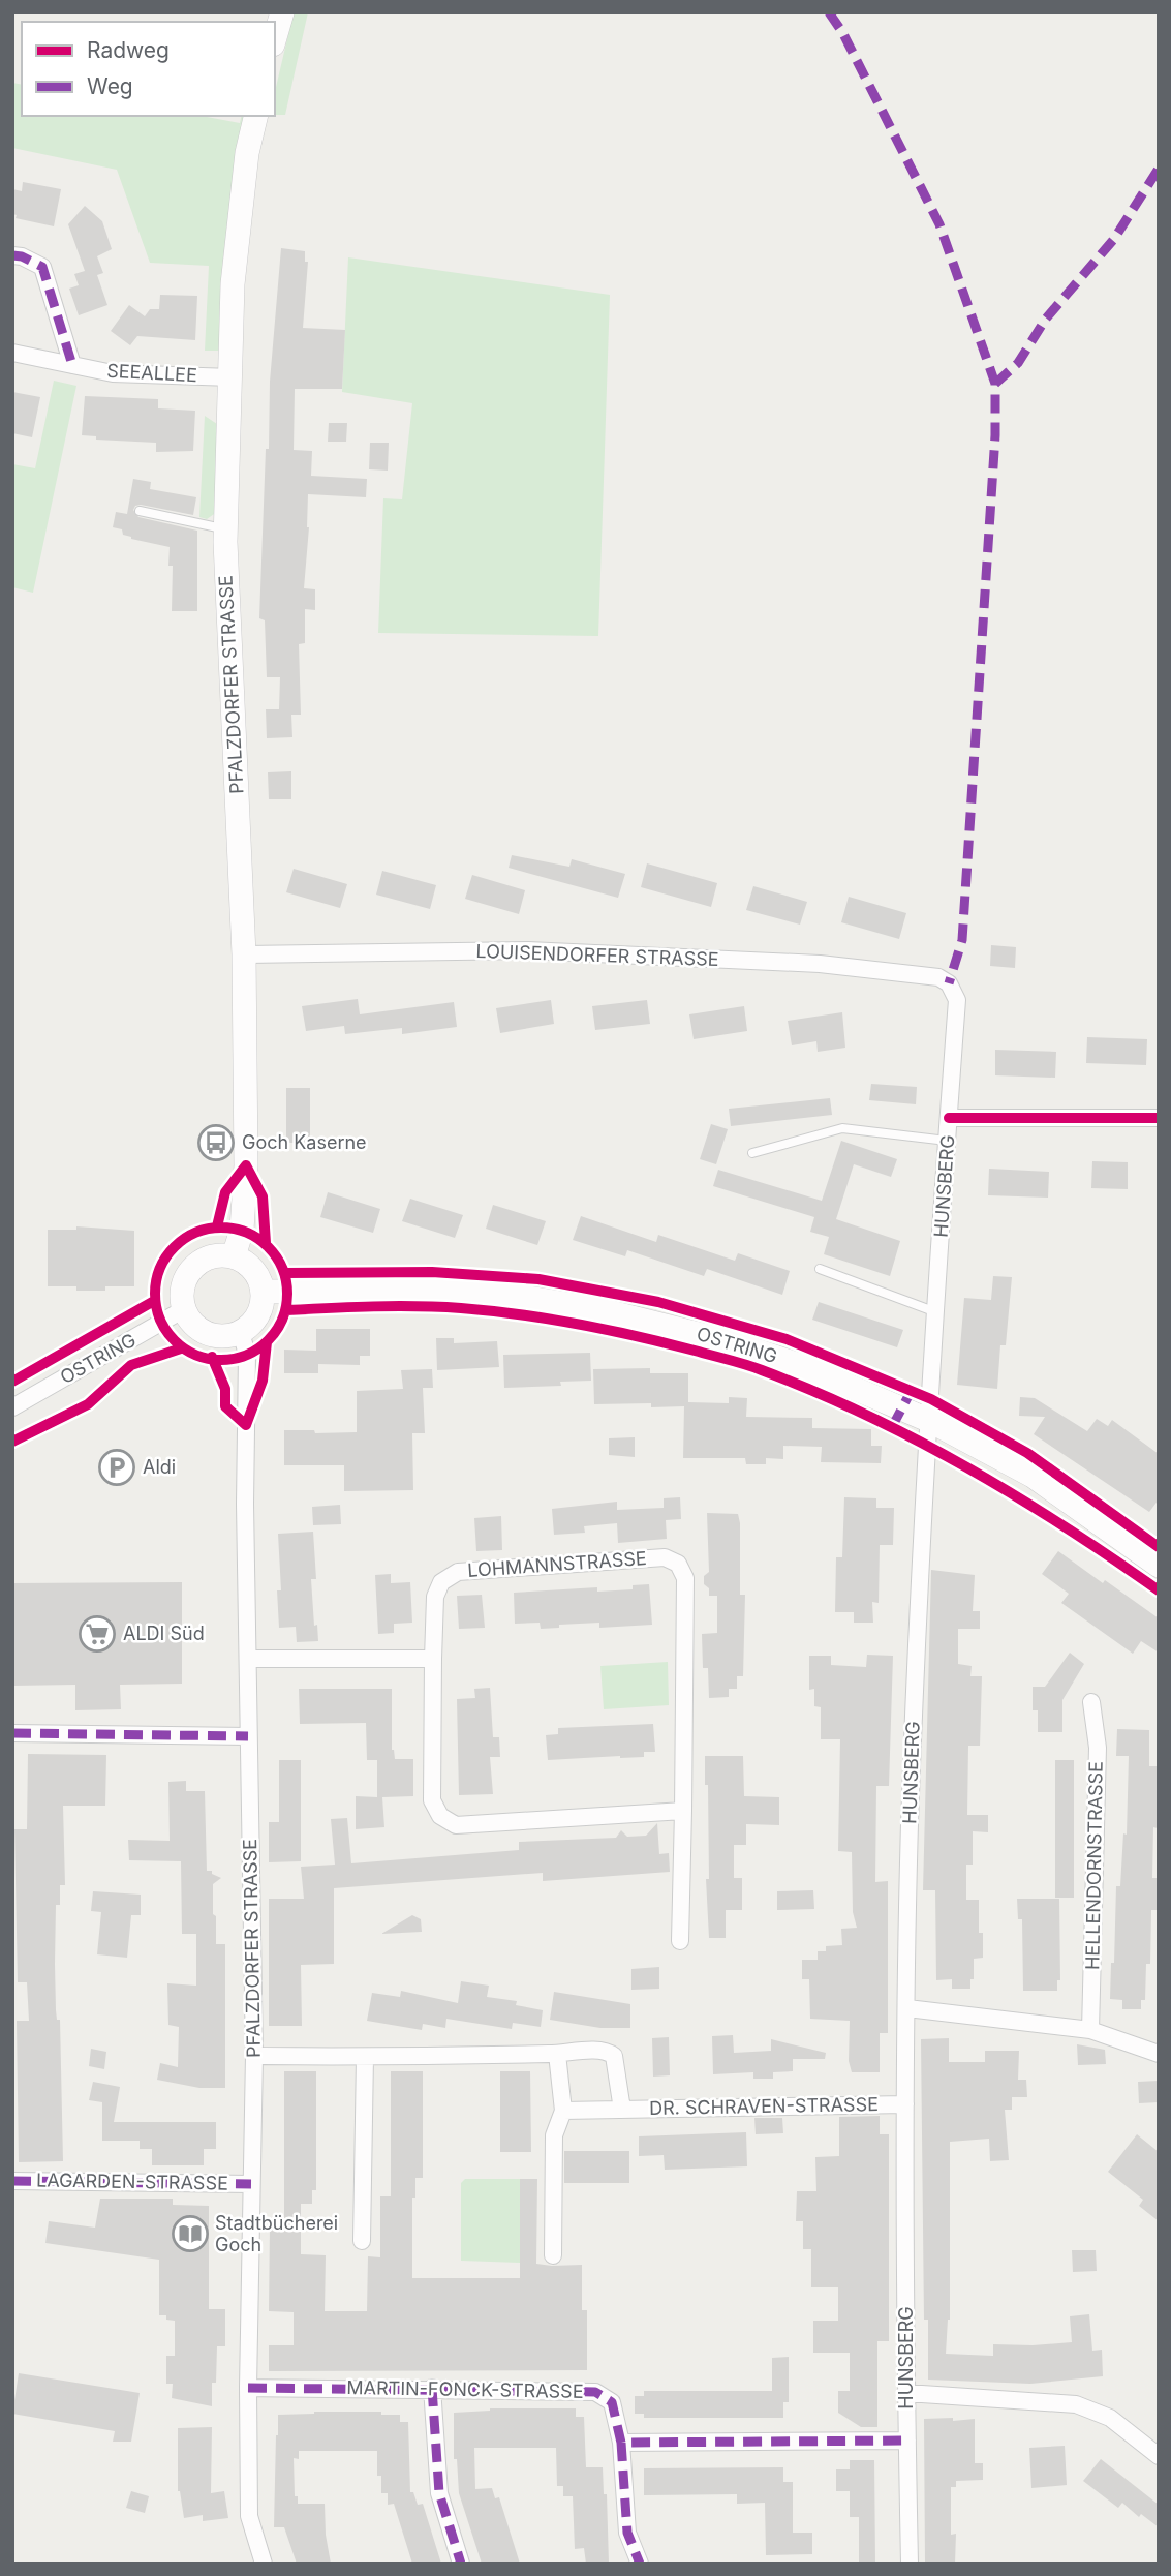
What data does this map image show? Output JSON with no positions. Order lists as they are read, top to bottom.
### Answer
{
  "streets": {
    "street": [
      "SEEALLEE",
      "PFALZDORFER STRASSE",
      "LOUISENDORFER STRASSE",
      "HUNSBERG",
      "OSTRING",
      "LOHMANNSTRASSE",
      "HELLENDORNSTRASSE",
      "DR. SCHRAVEN-STRASSE",
      "LAGARDEN-STRASSE",
      "MARTIN-FONCK-STRASSE"
    ]
  },
  "crossings": [
    ["SEEALLEE", "PFALZDORFER STRASSE"],
    ["PFALZDORFER STRASSE", "LOUISENDORFER STRASSE"],
    ["PFALZDORFER STRASSE", "OSTRING"],
    ["PFALZDORFER STRASSE", "LAGARDEN-STRASSE"],
    ["PFALZDORFER STRASSE", "MARTIN-FONCK-STRASSE"],
    ["LOUISENDORFER STRASSE", "HUNSBERG"],
    ["HUNSBERG", "OSTRING"],
    ["HUNSBERG", "DR. SCHRAVEN-STRASSE"]
  ],
  "places": {
    "bus stop": ["Goch Kaserne"],
    "parking": ["Aldi"],
    "supermarket": ["ALDI Süd"],
    "library": ["Stadtbücherei Goch"]
  },
  "legend": ["Radweg", "Weg"]
}
